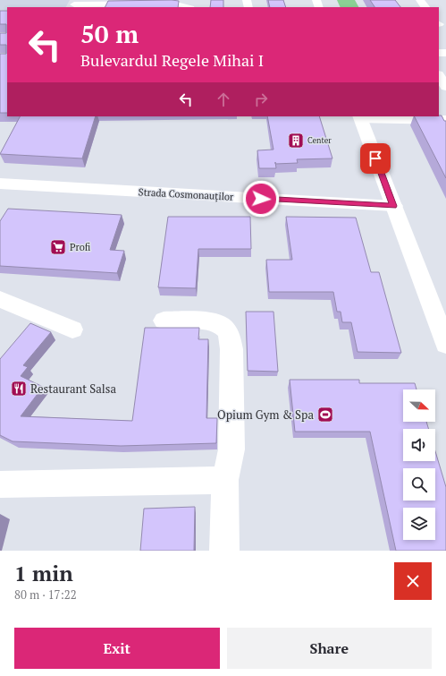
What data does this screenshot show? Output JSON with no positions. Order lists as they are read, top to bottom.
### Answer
{
  "streets": {
    "street": ["Strada Cosmonauților"]
  },
  "places": {
    "building": ["Center"],
    "supermarket": ["Profi"],
    "restaurant": ["Restaurant Salsa"],
    "sports": ["Opium Gym & Spa"]
  },
  "north": "right",
  "page": {
    "turn": ["50 m", "Bulevardul Regele Mihai I"],
    "heading": ["1 min", "80 m · 17:22"],
    "buttons": ["Exit", "Share"]
  }
}
